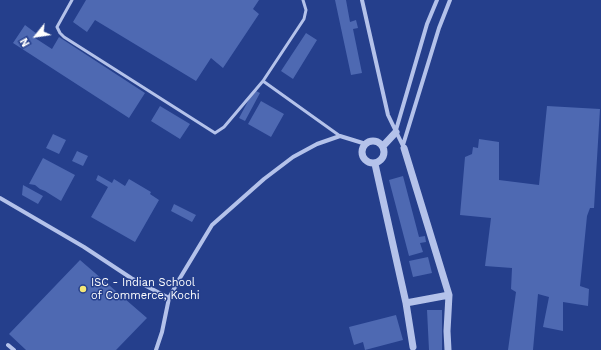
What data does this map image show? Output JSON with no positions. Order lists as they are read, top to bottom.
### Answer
{
  "places": ["ISC - Indian School of Commerce, Kochi"],
  "north": "bottom left"
}
